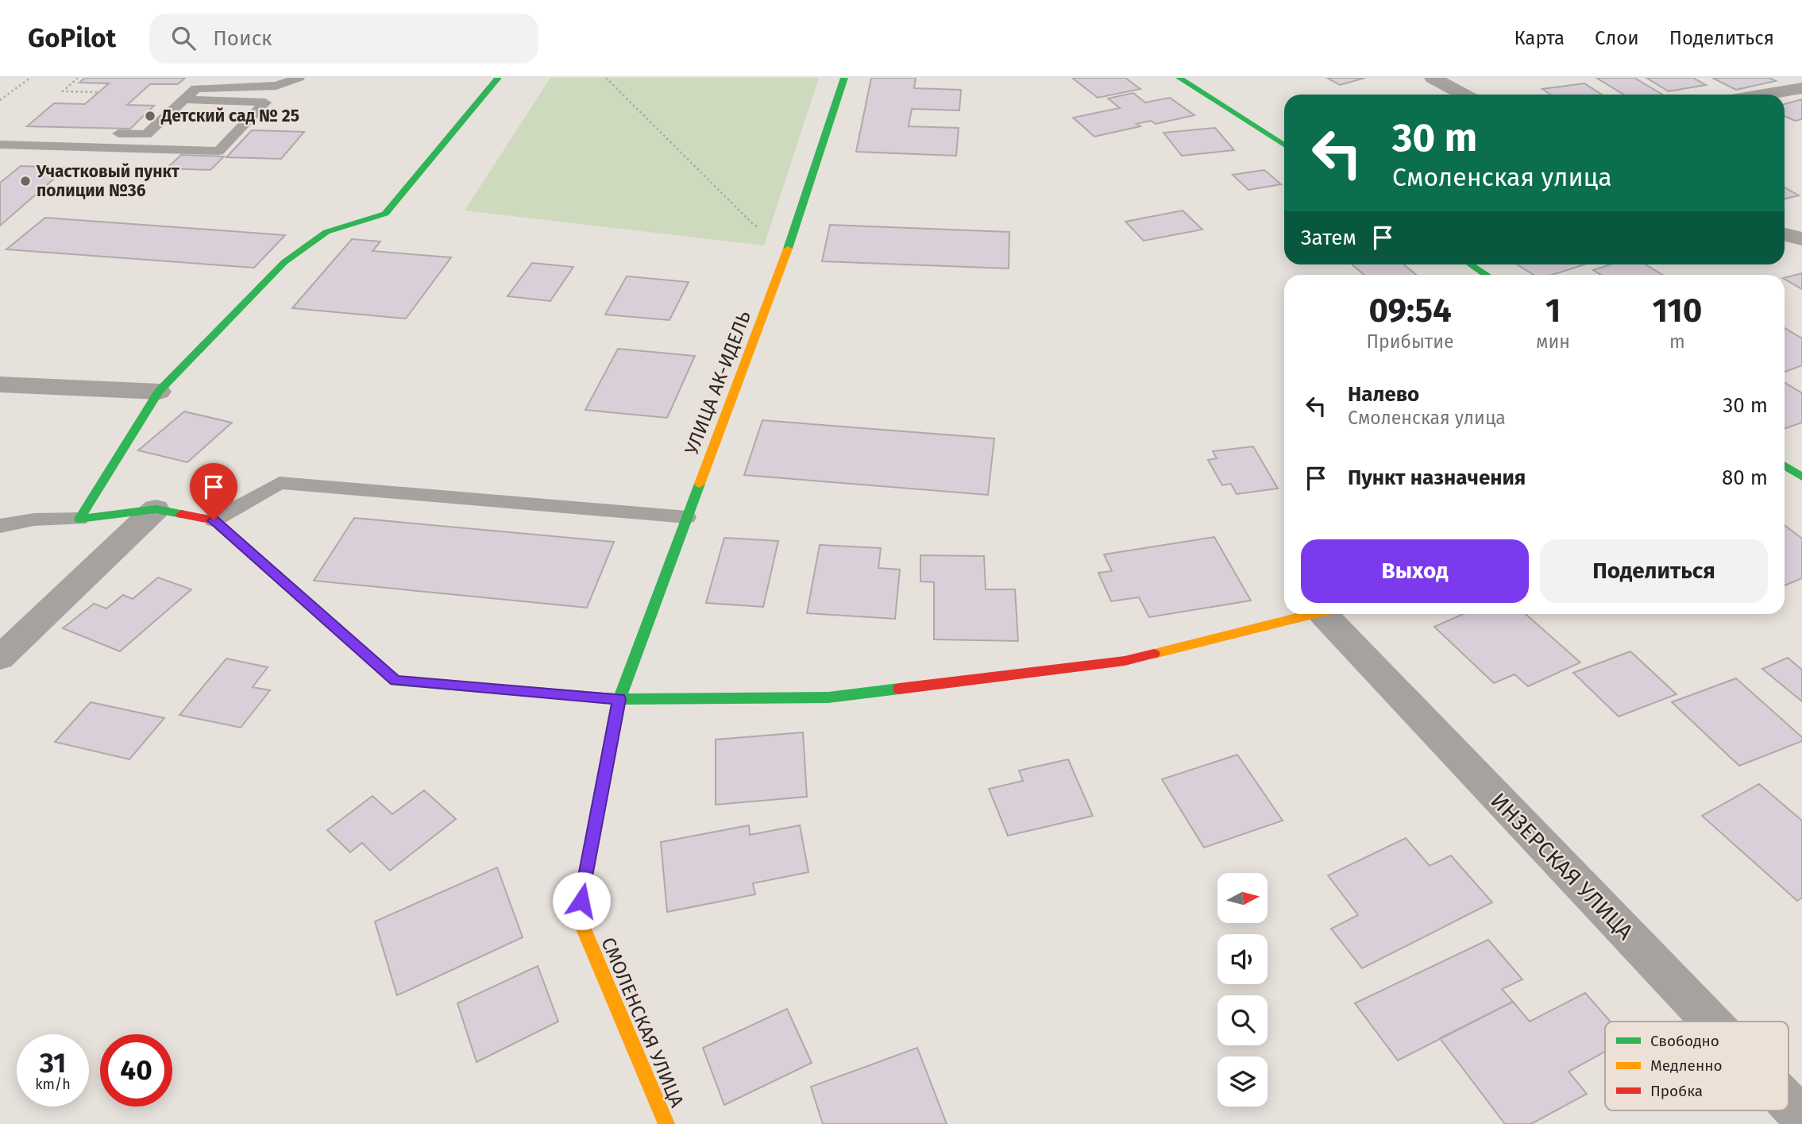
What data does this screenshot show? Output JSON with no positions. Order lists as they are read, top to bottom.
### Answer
{
  "streets": {
    "street": ["УЛИЦА АК-ИДЕЛЬ", "ИНЗЕРСКАЯ УЛИЦА", "СМОЛЕНСКАЯ УЛИЦА"]
  },
  "crossings": [
    ["УЛИЦА АК-ИДЕЛЬ", "СМОЛЕНСКАЯ УЛИЦА"]
  ],
  "places": ["Детский сад № 25", "Участковый пункт полиции №36"],
  "legend": ["Свободно", "Медленно", "Пробка"],
  "north": "right",
  "page": {
    "header": "GoPilot",
    "search": "Поиск",
    "nav": ["Карта", "Слои", "Поделиться"],
    "turn": ["30 m", "Смоленская улица"],
    "then": "Затем",
    "eta": [
      "09:54",
      "Прибытие",
      "1",
      "мин",
      "110",
      "m"
    ],
    "list": [
      {
        "name": "Налево",
        "note": "Смоленская улица",
        "value": "30 m"
      },
      {
        "name": "Пункт назначения",
        "value": "80 m"
      }
    ],
    "buttons": ["Выход", "Поделиться"],
    "speed": "31 km/h",
    "limit": "40"
  }
}
